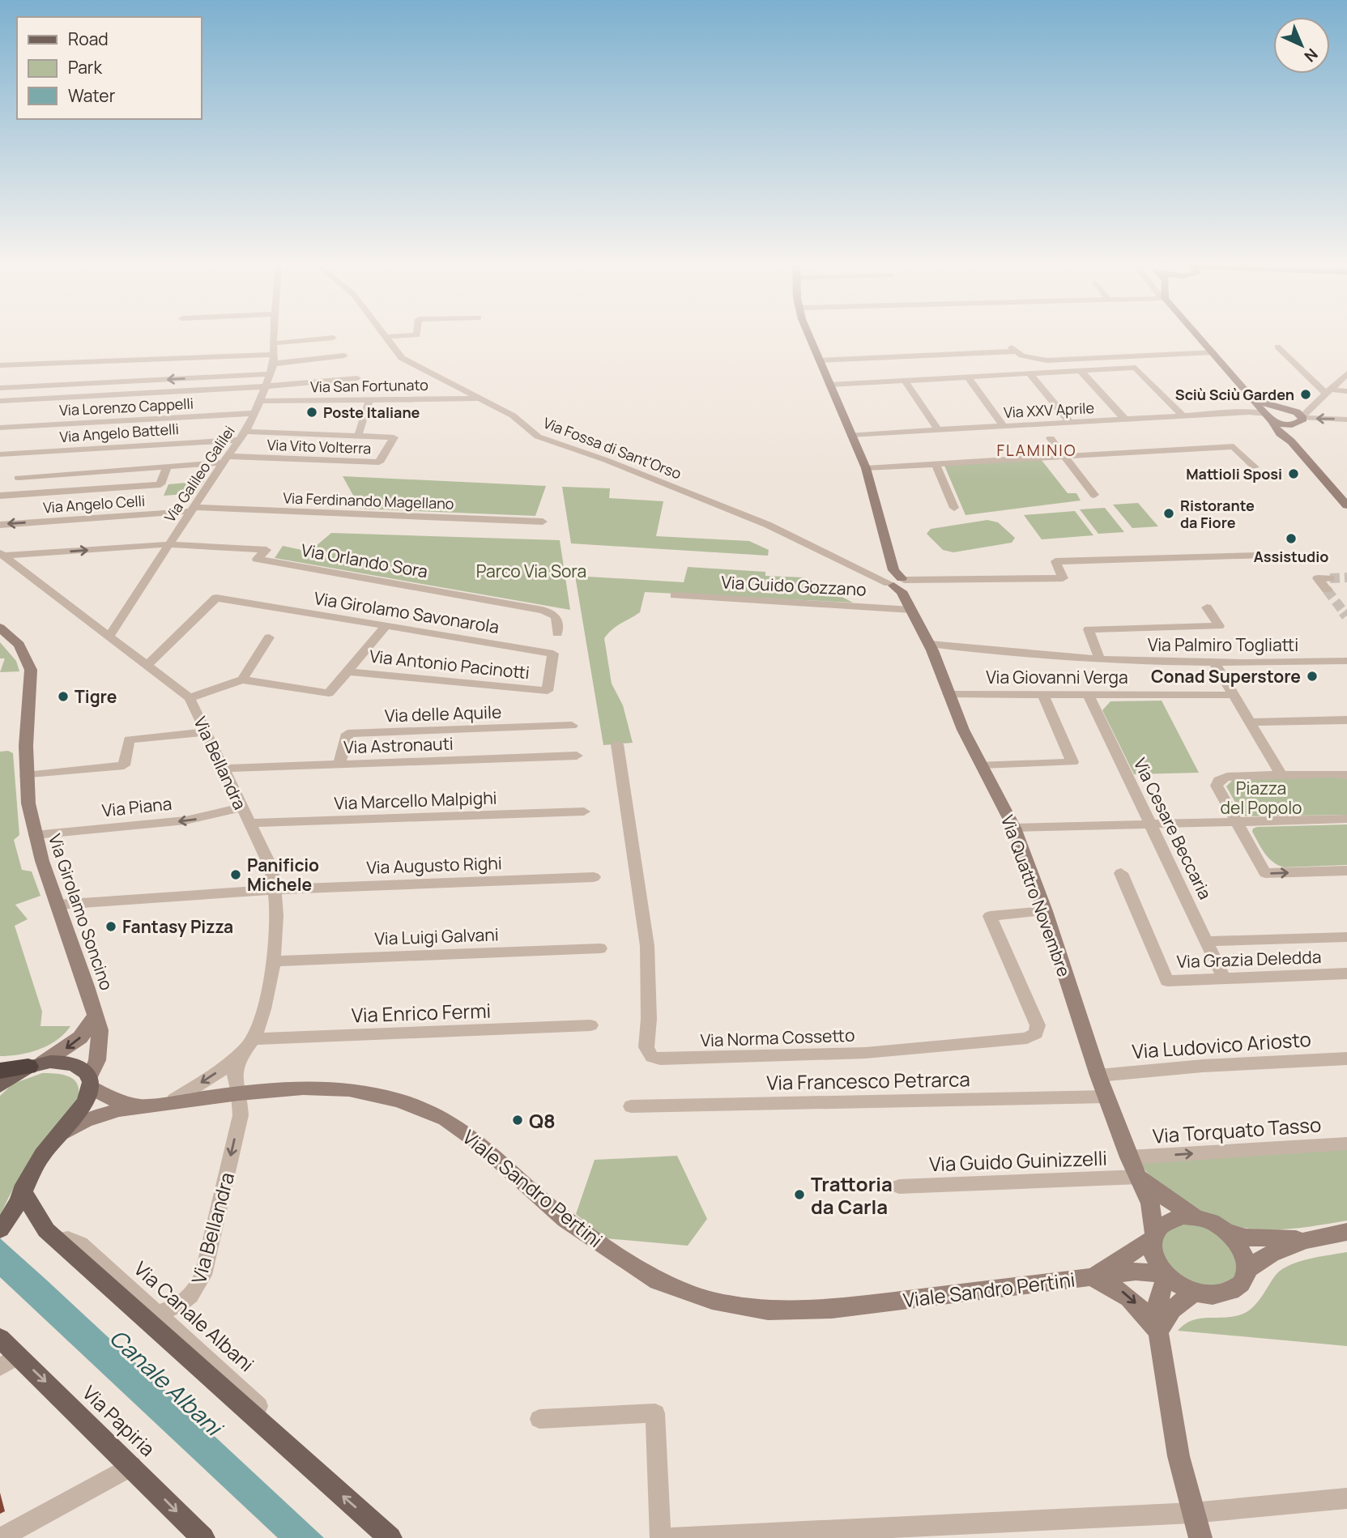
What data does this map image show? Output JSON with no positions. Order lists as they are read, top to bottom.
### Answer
{
  "streets": {
    "main road": [
      "Via Quattro Novembre",
      "Via Girolamo Soncino",
      "Viale Sandro Pertini",
      "Via Canale Albani",
      "Via Papiria"
    ],
    "street": [
      "Via San Fortunato",
      "Via Lorenzo Cappelli",
      "Via XXV Aprile",
      "Via Angelo Battelli",
      "Via Vito Volterra",
      "Via Fossa di Sant'Orso",
      "Via Galileo Galilei",
      "Via Ferdinando Magellano",
      "Via Angelo Celli",
      "Via Orlando Sora",
      "Via Guido Gozzano",
      "Via Girolamo Savonarola",
      "Via Palmiro Togliatti",
      "Via Antonio Pacinotti",
      "Via Giovanni Verga",
      "Via delle Aquile",
      "Via Astronauti",
      "Via Bellandra",
      "Via Marcello Malpighi",
      "Via Piana",
      "Via Cesare Beccaria",
      "Via Augusto Righi",
      "Via Luigi Galvani",
      "Via Grazia Deledda",
      "Via Enrico Fermi",
      "Via Norma Cossetto",
      "Via Ludovico Ariosto",
      "Via Francesco Petrarca",
      "Via Torquato Tasso",
      "Via Guido Guinizzelli"
    ]
  },
  "crossings": [
    ["Via San Fortunato", "Via Fossa di Sant'Orso"],
    ["Via San Fortunato", "Via Galileo Galilei"],
    ["Via Lorenzo Cappelli", "Via Galileo Galilei"],
    ["Via XXV Aprile", "Via Quattro Novembre"],
    ["Via Angelo Battelli", "Via Vito Volterra"],
    ["Via Angelo Battelli", "Via Galileo Galilei"],
    ["Via Vito Volterra", "Via Galileo Galilei"],
    ["Via Fossa di Sant'Orso", "Via Quattro Novembre"],
    ["Via Galileo Galilei", "Via Ferdinando Magellano"],
    ["Via Galileo Galilei", "Via Angelo Celli"],
    ["Via Galileo Galilei", "Via Orlando Sora"],
    ["Via Galileo Galilei", "Via Bellandra"],
    ["Via Ferdinando Magellano", "Via Angelo Celli"],
    ["Via Guido Gozzano", "Via Quattro Novembre"],
    ["Via Girolamo Savonarola", "Via Antonio Pacinotti"],
    ["Via Girolamo Savonarola", "Via Bellandra"],
    ["Via Palmiro Togliatti", "Via Quattro Novembre"],
    ["Via Giovanni Verga", "Via Cesare Beccaria"],
    ["Via Giovanni Verga", "Via Quattro Novembre"],
    ["Via delle Aquile", "Via Astronauti"],
    ["Via Astronauti", "Via Bellandra"],
    ["Via Bellandra", "Via Marcello Malpighi"],
    ["Via Bellandra", "Via Piana"],
    ["Via Bellandra", "Via Augusto Righi"],
    ["Via Bellandra", "Via Luigi Galvani"],
    ["Via Bellandra", "Via Enrico Fermi"],
    ["Via Bellandra", "Viale Sandro Pertini"],
    ["Via Bellandra", "Via Canale Albani"],
    ["Via Piana", "Via Girolamo Soncino"],
    ["Via Cesare Beccaria", "Via Grazia Deledda"],
    ["Via Augusto Righi", "Via Girolamo Soncino"],
    ["Via Quattro Novembre", "Via Norma Cossetto"],
    ["Via Quattro Novembre", "Via Ludovico Ariosto"],
    ["Via Quattro Novembre", "Via Francesco Petrarca"],
    ["Via Quattro Novembre", "Via Torquato Tasso"],
    ["Via Quattro Novembre", "Via Guido Guinizzelli"],
    ["Via Quattro Novembre", "Viale Sandro Pertini"],
    ["Via Girolamo Soncino", "Viale Sandro Pertini"]
  ],
  "one_way": ["Via Torquato Tasso", "Via Papiria"],
  "districts": ["FLAMINIO"],
  "water": ["Canale Albani"],
  "parks": ["Parco Via Sora", "Piazza del Popolo"],
  "places": [
    "Sciù Sciù Garden",
    "Poste Italiane",
    "Mattioli Sposi",
    "Ristorante da Fiore",
    "Assistudio",
    "Conad Superstore",
    "Tigre",
    "Panificio Michele",
    "Fantasy Pizza",
    "Q8",
    "Trattoria da Carla"
  ],
  "legend": ["Road", "Park", "Water"],
  "north": "bottom right"
}
